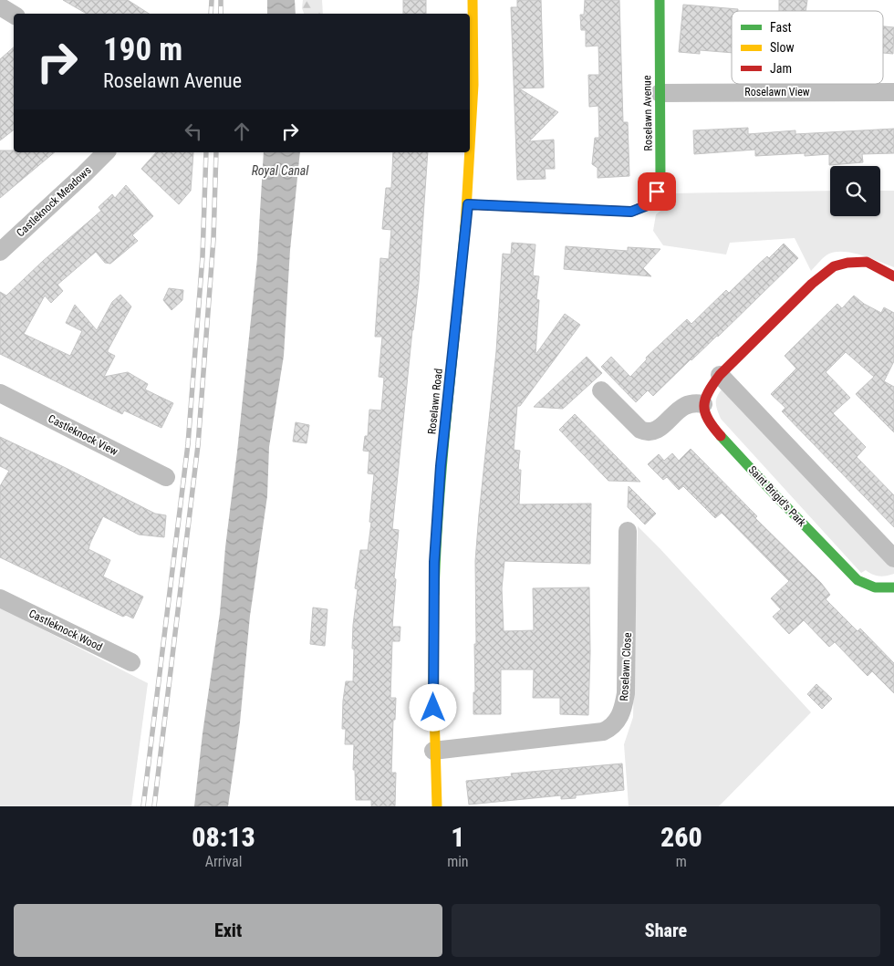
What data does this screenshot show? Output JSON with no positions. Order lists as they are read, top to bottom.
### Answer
{
  "streets": {
    "street": [
      "Roselawn View",
      "Roselawn Avenue",
      "Castleknock Meadows",
      "Roselawn Road",
      "Castleknock View",
      "Saint Brigid's Park",
      "Castleknock Wood",
      "Roselawn Close"
    ]
  },
  "crossings": [
    ["Roselawn View", "Roselawn Avenue"],
    ["Roselawn Avenue", "Roselawn Road"],
    ["Roselawn Road", "Roselawn Close"]
  ],
  "water": ["Royal Canal"],
  "legend": ["Fast", "Slow", "Jam"],
  "page": {
    "turn": ["190 m", "Roselawn Avenue"],
    "eta": [
      "08:13",
      "Arrival",
      "1",
      "min",
      "260",
      "m"
    ],
    "buttons": ["Exit", "Share"]
  }
}
